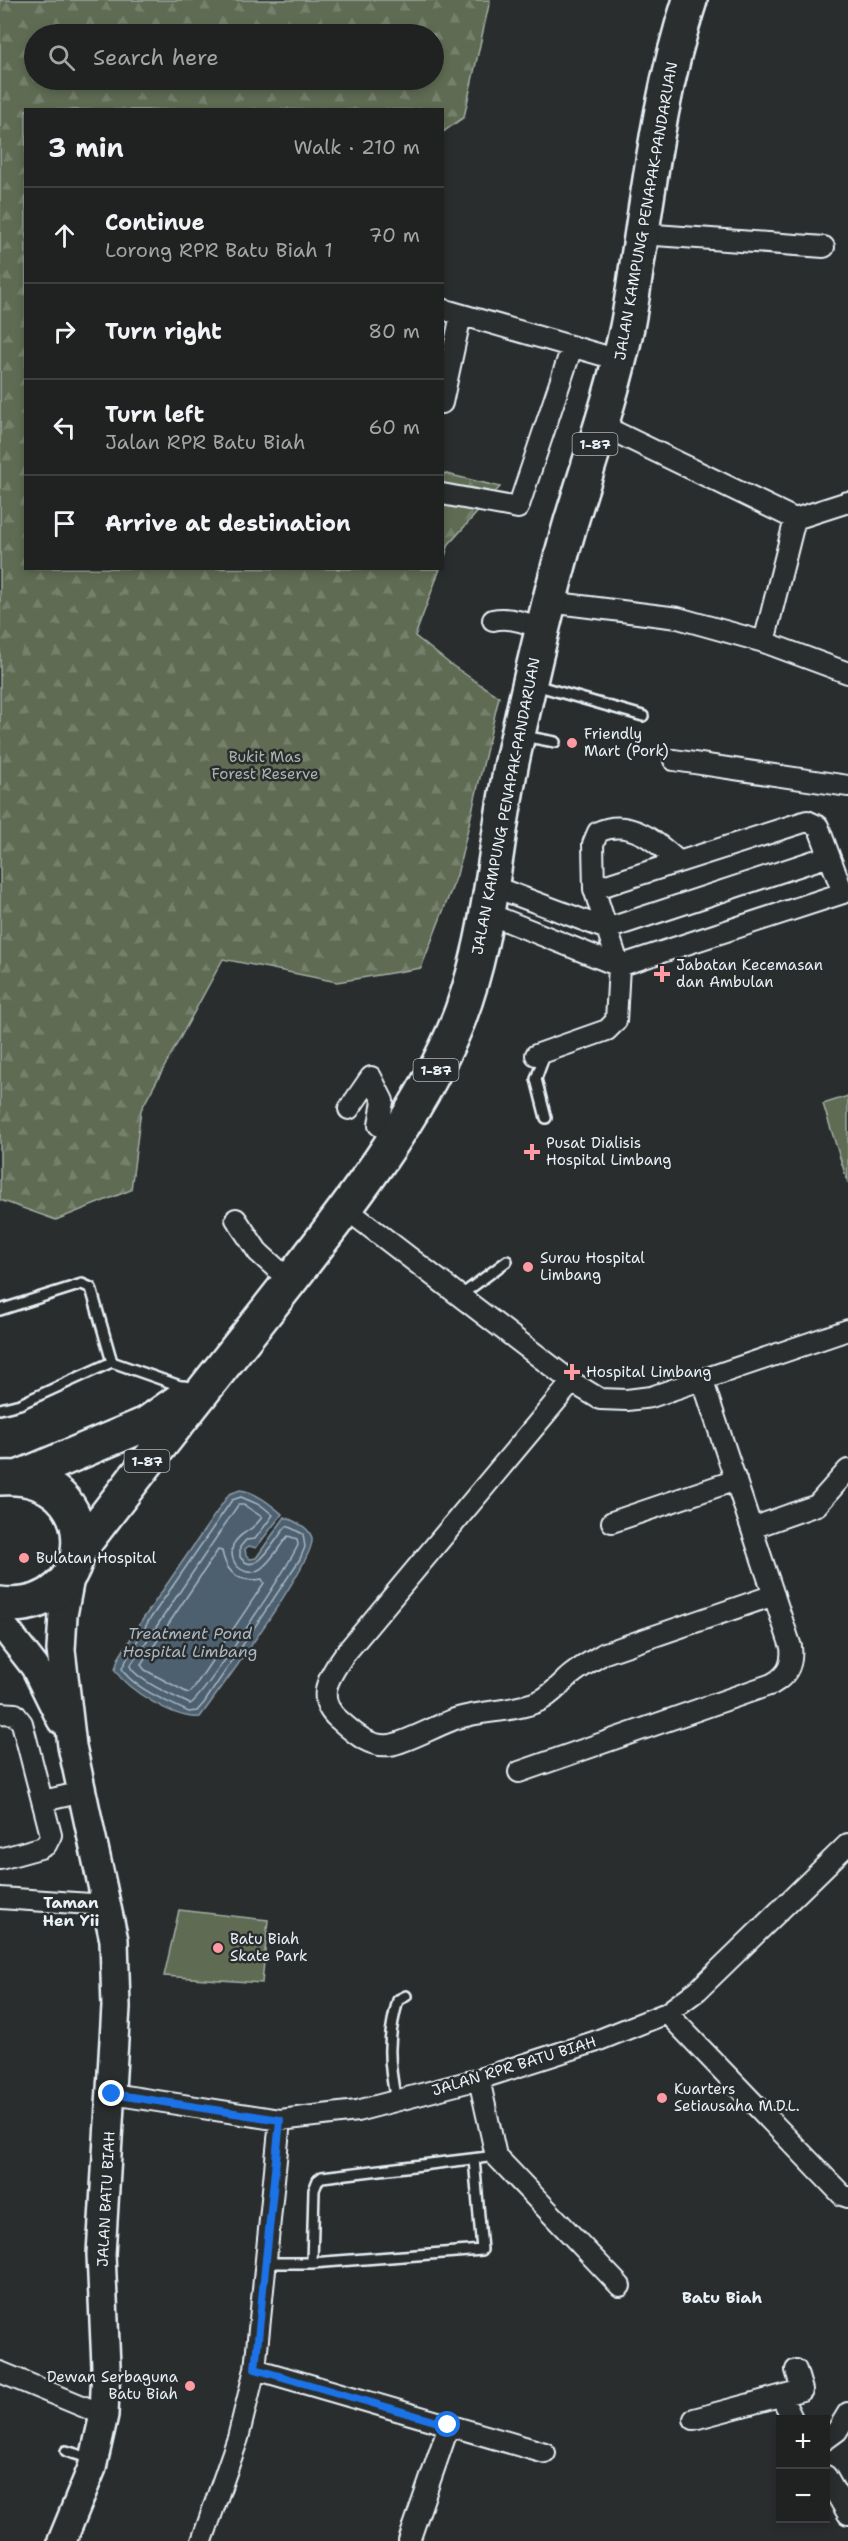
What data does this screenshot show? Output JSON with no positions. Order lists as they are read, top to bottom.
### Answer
{
  "streets": {
    "highway": ["JALAN KAMPUNG PENAPAK-PANDARUAN", "1-87"],
    "main road": ["JALAN BATU BIAH"],
    "street": ["JALAN RPR BATU BIAH"]
  },
  "crossings": [
    ["JALAN RPR BATU BIAH", "JALAN BATU BIAH"]
  ],
  "districts": ["Taman Hen Yii", "Batu Biah"],
  "water": ["Treatment Pond Hospital Limbang"],
  "parks": ["Bukit Mas Forest Reserve"],
  "places": {
    "other": [
      "Friendly Mart (Pork)",
      "Surau Hospital Limbang",
      "Bulatan Hospital",
      "Batu Biah Skate Park",
      "Kuarters Setiausaha M.D.L.",
      "Dewan Serbaguna Batu Biah"
    ],
    "health": ["Jabatan Kecemasan dan Ambulan", "Pusat Dialisis Hospital Limbang", "Hospital Limbang"]
  },
  "page": {
    "search": "Search here",
    "heading": ["3 min", "Walk · 210 m"],
    "list": [
      ["Continue", "Lorong RPR Batu Biah 1", "70 m"],
      ["Turn right", "80 m"],
      ["Turn left", "Jalan RPR Batu Biah", "60 m"],
      "Arrive at destination"
    ],
    "map_buttons": ["+", "−"]
  }
}
